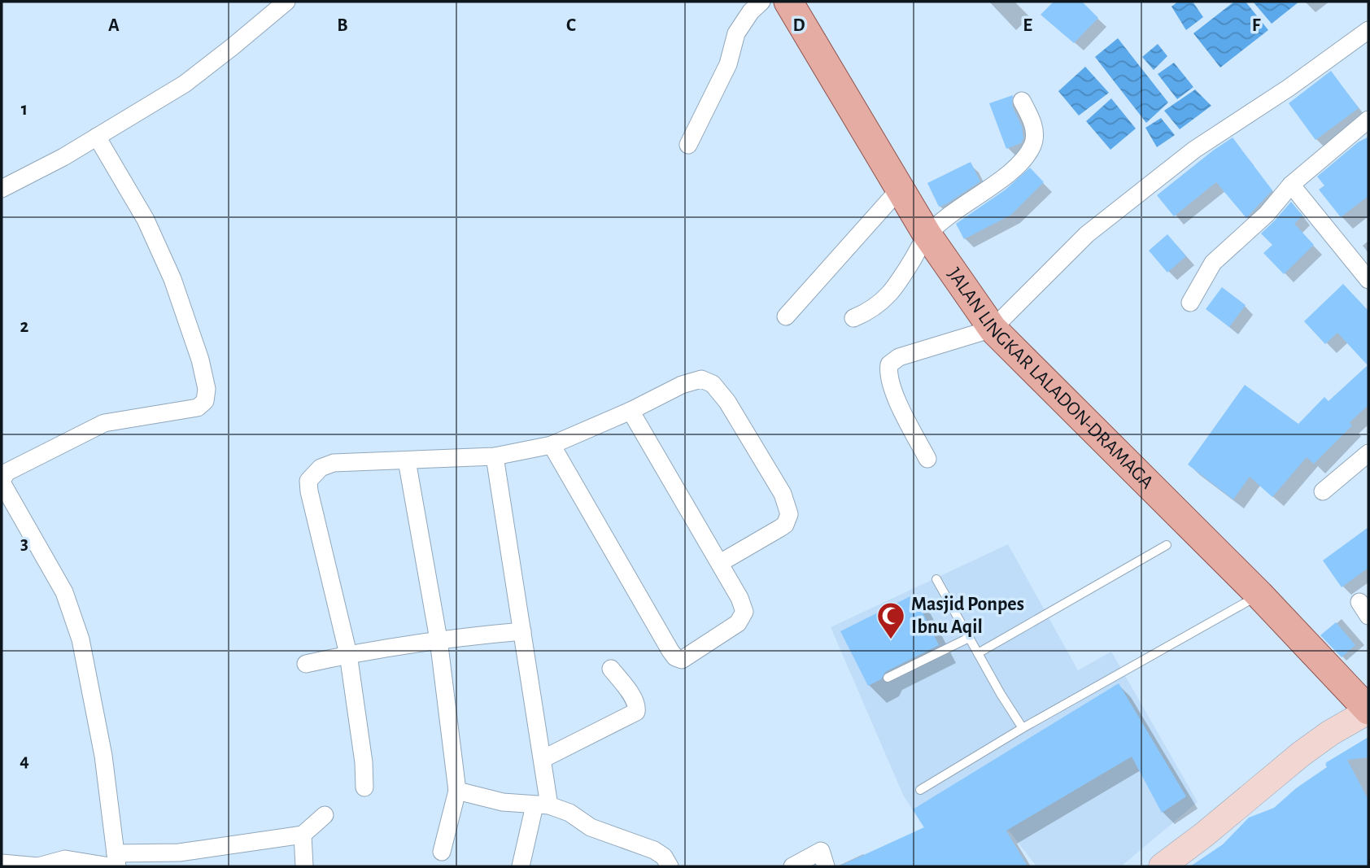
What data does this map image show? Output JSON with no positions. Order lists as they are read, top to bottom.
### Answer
{
  "streets": {
    "main road": ["JALAN LINGKAR LALADON-DRAMAGA"]
  },
  "places": {
    "mosque": ["Masjid Ponpes Ibnu Aqil"]
  },
  "grid": {
    "columns": [
      "A",
      "B",
      "C",
      "D",
      "E",
      "F"
    ],
    "rows": [
      "1",
      "2",
      "3",
      "4"
    ]
  }
}
